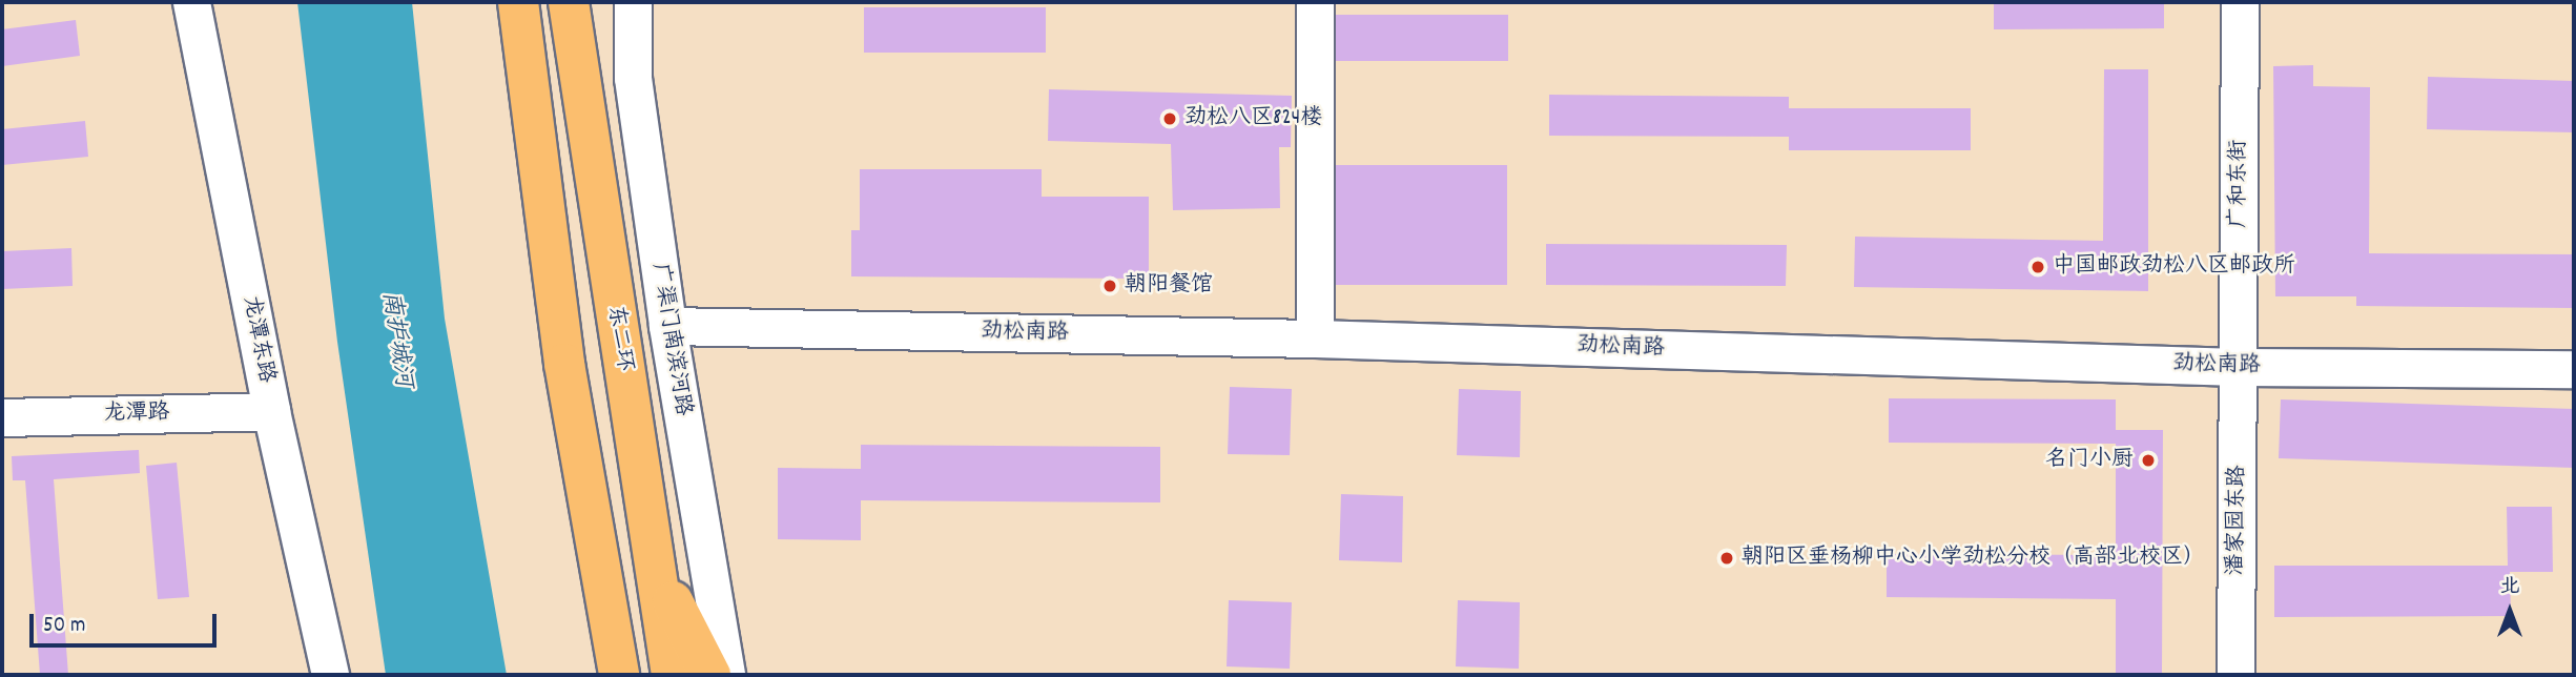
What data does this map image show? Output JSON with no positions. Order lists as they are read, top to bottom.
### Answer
{
  "streets": {
    "highway": ["东二环"],
    "street": [
      "广和东街",
      "劲松南路",
      "龙潭东路",
      "广渠门南滨河路",
      "龙潭路",
      "潘家园东路"
    ]
  },
  "crossings": [
    ["广和东街", "劲松南路"],
    ["广和东街", "潘家园东路"],
    ["劲松南路", "广渠门南滨河路"],
    ["劲松南路", "潘家园东路"],
    ["龙潭东路", "龙潭路"]
  ],
  "water": ["南护城河"],
  "places": [
    "劲松八区824楼",
    "中国邮政劲松八区邮政所",
    "朝阳餐馆",
    "名门小厨",
    "朝阳区垂杨柳中心小学劲松分校（高部北校区）"
  ],
  "scale_bar": "50 m",
  "north": "top"
}
